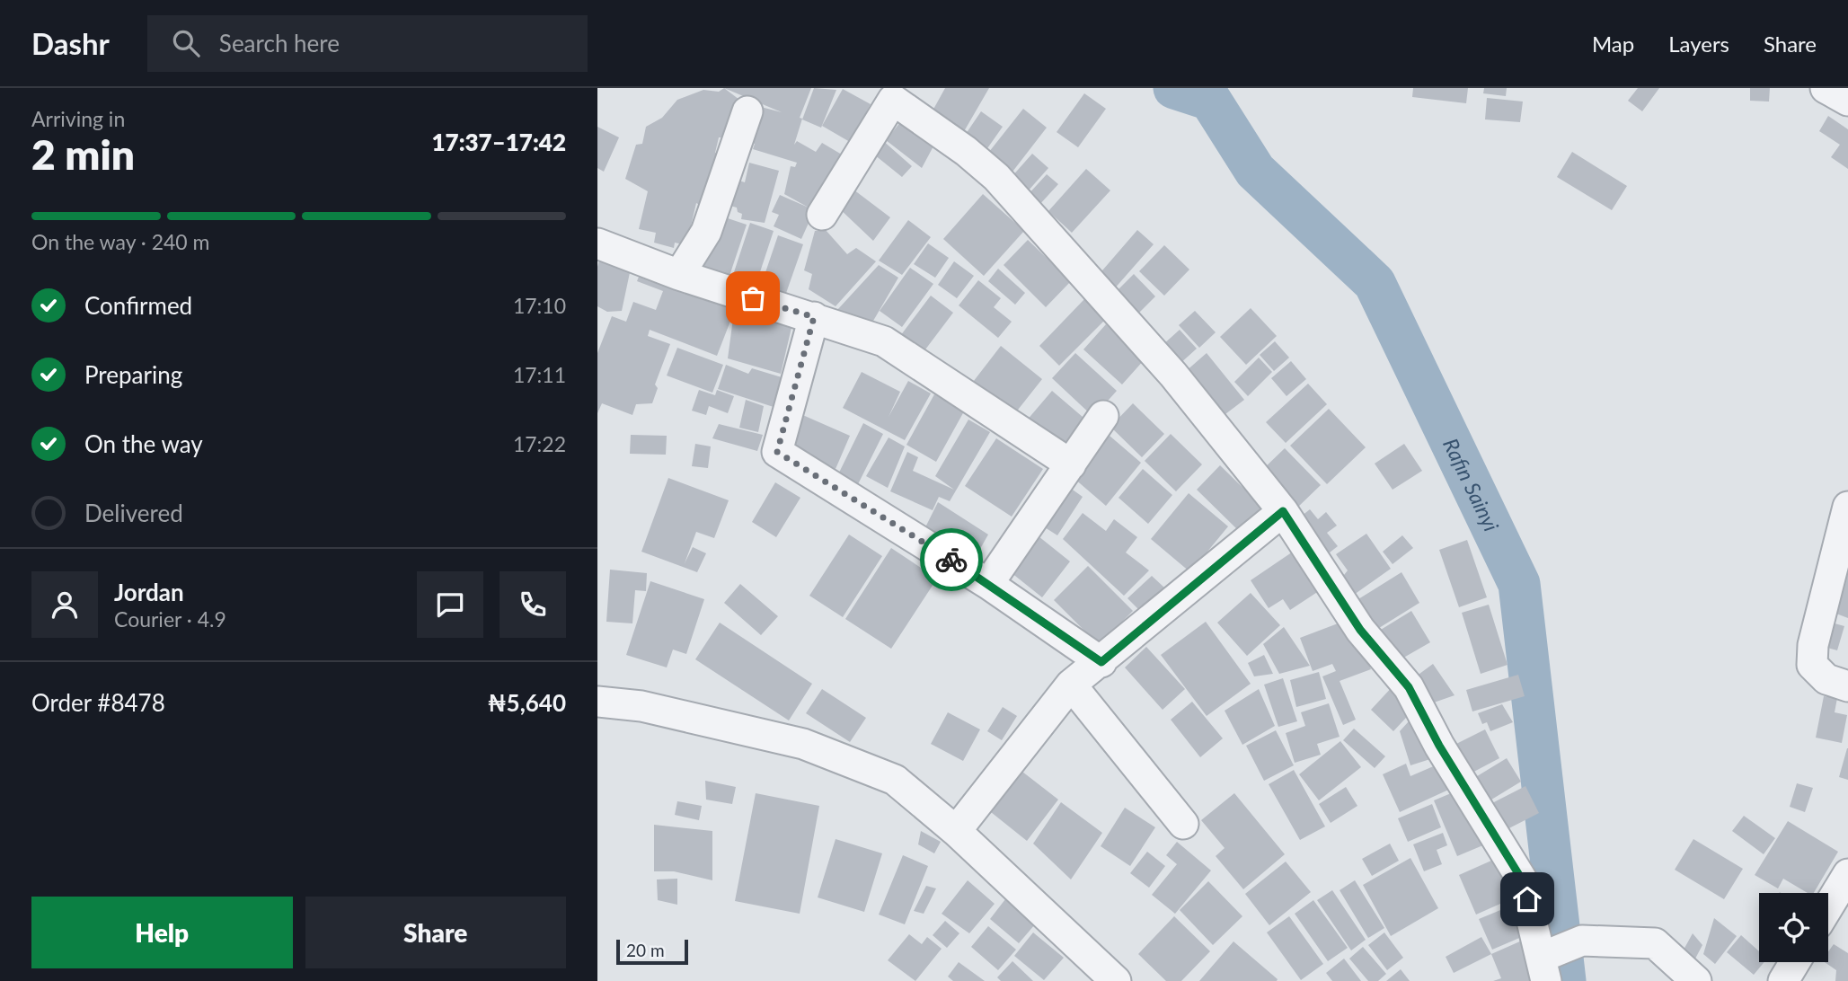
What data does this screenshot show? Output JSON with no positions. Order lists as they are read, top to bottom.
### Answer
{
  "water": ["Rafin Sainyi"],
  "scale_bar": "20 m",
  "page": {
    "header": "Dashr",
    "search": "Search here",
    "nav": ["Map", "Layers", "Share"],
    "heading": ["2 min", "Arriving in", "17:37–17:42"],
    "panel": [
      "Jordan",
      "Courier · 4.9",
      "Order #8478",
      "₦5,640"
    ],
    "bar": "On the way · 240 m",
    "list": [
      ["Confirmed", "17:10"],
      ["Preparing", "17:11"],
      ["On the way", "17:22"],
      "Delivered"
    ],
    "buttons": ["Help", "Share"],
    "scale": "20 m"
  }
}
